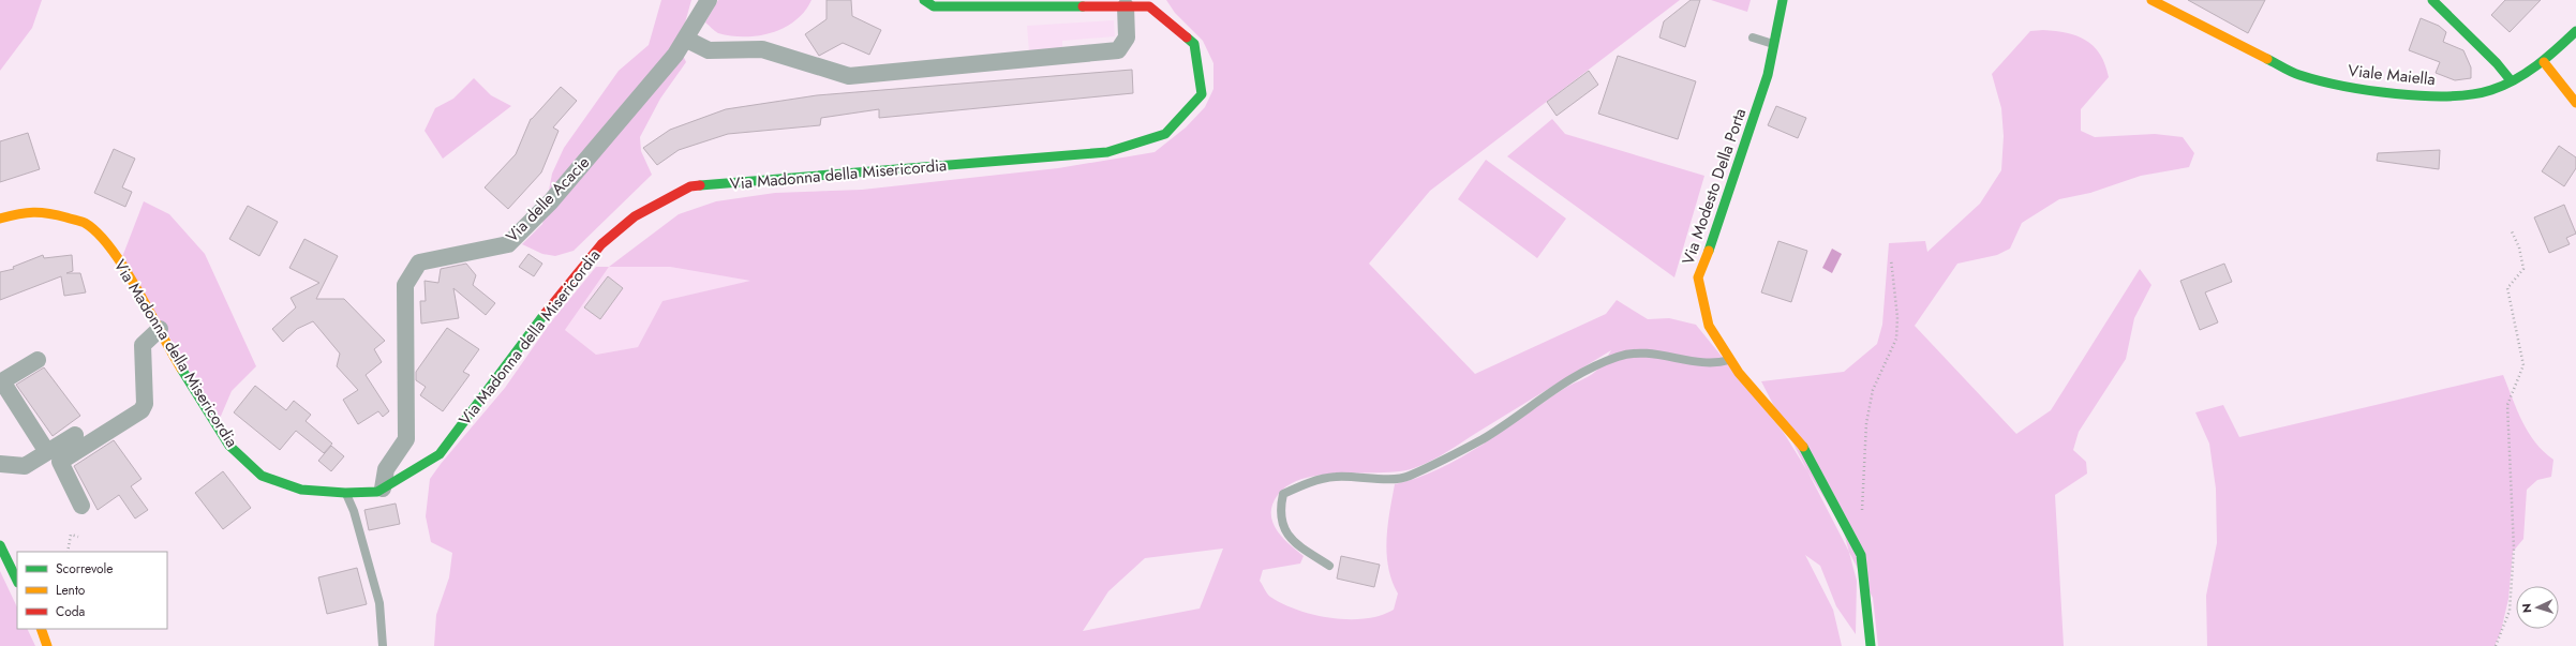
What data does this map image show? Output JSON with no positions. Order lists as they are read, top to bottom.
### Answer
{
  "streets": {
    "main road": ["Viale Maiella", "Via Madonna della Misericordia", "Via Modesto Della Porta"],
    "street": ["Via delle Acacie"]
  },
  "crossings": [
    ["Via Madonna della Misericordia", "Via delle Acacie"]
  ],
  "legend": ["Scorrevole", "Lento", "Coda"],
  "north": "left"
}
